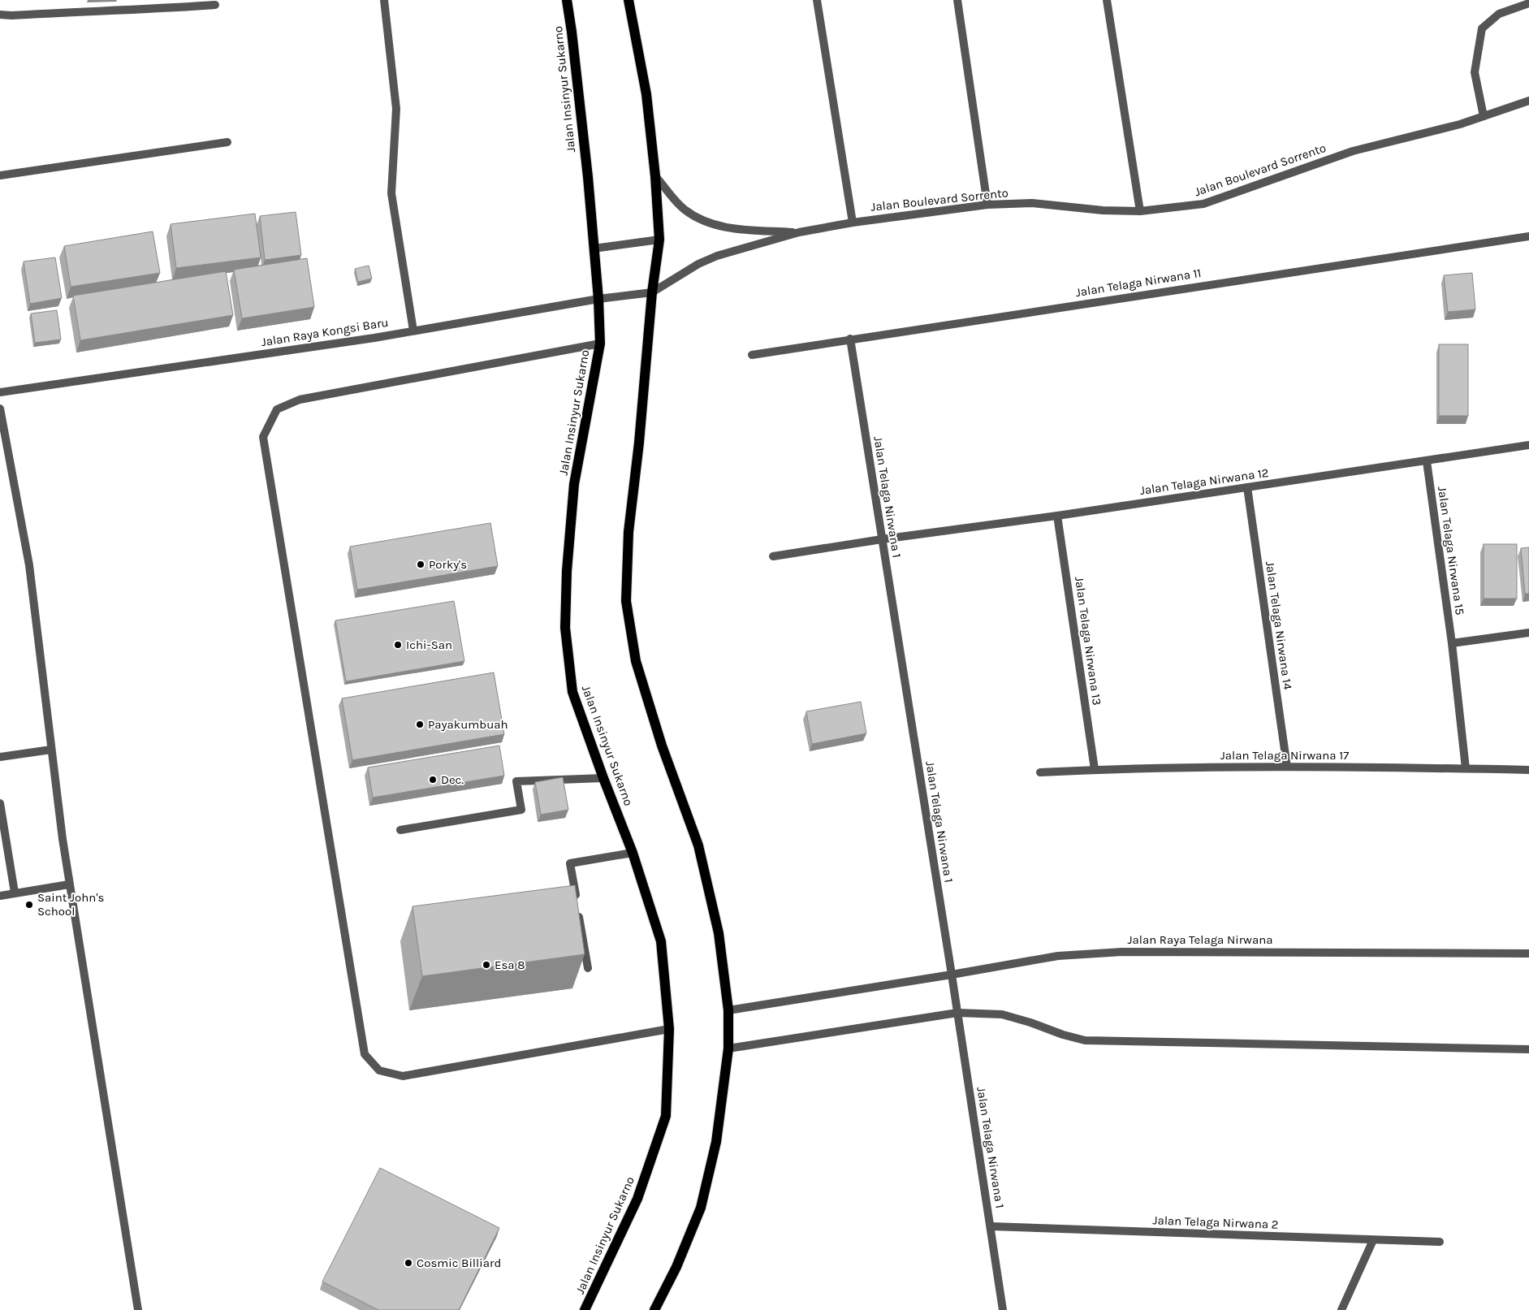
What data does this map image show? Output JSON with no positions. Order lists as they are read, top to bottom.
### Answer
{
  "streets": {
    "main road": ["Jalan Insinyur Sukarno"],
    "street": [
      "Jalan Boulevard Sorrento",
      "Jalan Telaga Nirwana 11",
      "Jalan Raya Kongsi Baru",
      "Jalan Telaga Nirwana 12",
      "Jalan Telaga Nirwana 1",
      "Jalan Telaga Nirwana 15",
      "Jalan Telaga Nirwana 14",
      "Jalan Telaga Nirwana 13",
      "Jalan Telaga Nirwana 17",
      "Jalan Raya Telaga Nirwana",
      "Jalan Telaga Nirwana 2"
    ]
  },
  "crossings": [
    ["Jalan Insinyur Sukarno", "Jalan Raya Kongsi Baru"],
    ["Jalan Boulevard Sorrento", "Jalan Raya Kongsi Baru"],
    ["Jalan Telaga Nirwana 11", "Jalan Telaga Nirwana 1"],
    ["Jalan Telaga Nirwana 12", "Jalan Telaga Nirwana 1"],
    ["Jalan Telaga Nirwana 12", "Jalan Telaga Nirwana 15"],
    ["Jalan Telaga Nirwana 12", "Jalan Telaga Nirwana 14"],
    ["Jalan Telaga Nirwana 12", "Jalan Telaga Nirwana 13"],
    ["Jalan Telaga Nirwana 1", "Jalan Raya Telaga Nirwana"],
    ["Jalan Telaga Nirwana 1", "Jalan Telaga Nirwana 2"],
    ["Jalan Telaga Nirwana 15", "Jalan Telaga Nirwana 17"],
    ["Jalan Telaga Nirwana 14", "Jalan Telaga Nirwana 17"],
    ["Jalan Telaga Nirwana 13", "Jalan Telaga Nirwana 17"]
  ],
  "places": [
    "Porky's",
    "Ichi-San",
    "Payakumbuah",
    "Dec.",
    "Saint John's School",
    "Esa 8",
    "Cosmic Billiard"
  ]
}
